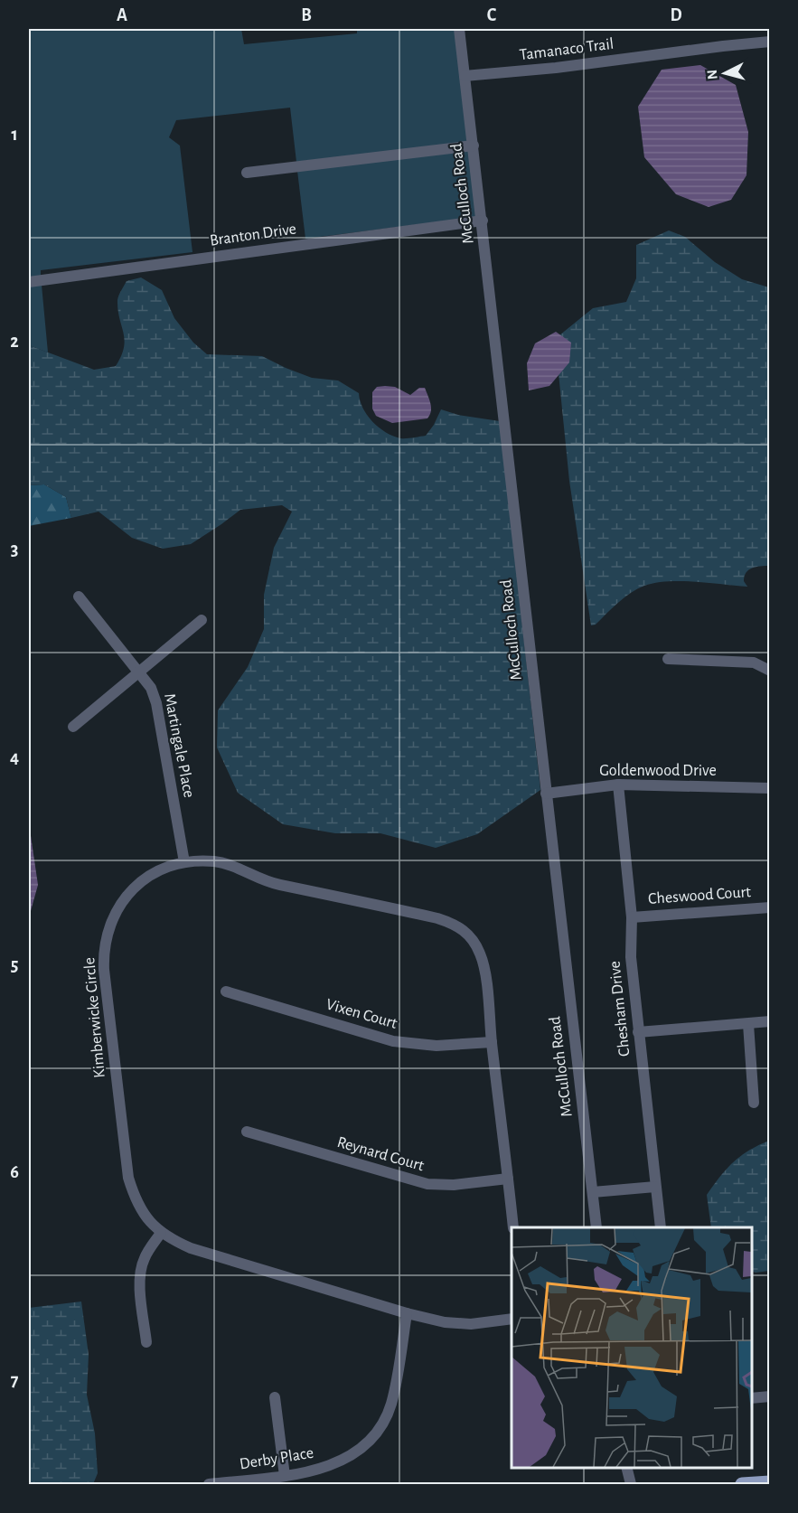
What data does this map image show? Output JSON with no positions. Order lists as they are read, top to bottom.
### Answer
{
  "streets": {
    "street": [
      "Tamanaco Trail",
      "McCulloch Road",
      "Branton Drive",
      "Martingale Place",
      "Goldenwood Drive",
      "Cheswood Court",
      "Chesham Drive",
      "Vixen Court",
      "Kimberwicke Circle",
      "Reynard Court",
      "Derby Place"
    ]
  },
  "crossings": [
    ["Tamanaco Trail", "McCulloch Road"],
    ["McCulloch Road", "Branton Drive"],
    ["McCulloch Road", "Goldenwood Drive"],
    ["Martingale Place", "Kimberwicke Circle"],
    ["Goldenwood Drive", "Chesham Drive"],
    ["Cheswood Court", "Chesham Drive"],
    ["Vixen Court", "Kimberwicke Circle"],
    ["Kimberwicke Circle", "Reynard Court"],
    ["Kimberwicke Circle", "Derby Place"]
  ],
  "north": "left",
  "grid": {
    "columns": [
      "A",
      "B",
      "C",
      "D"
    ],
    "rows": [
      "1",
      "2",
      "3",
      "4",
      "5",
      "6",
      "7"
    ]
  }
}
